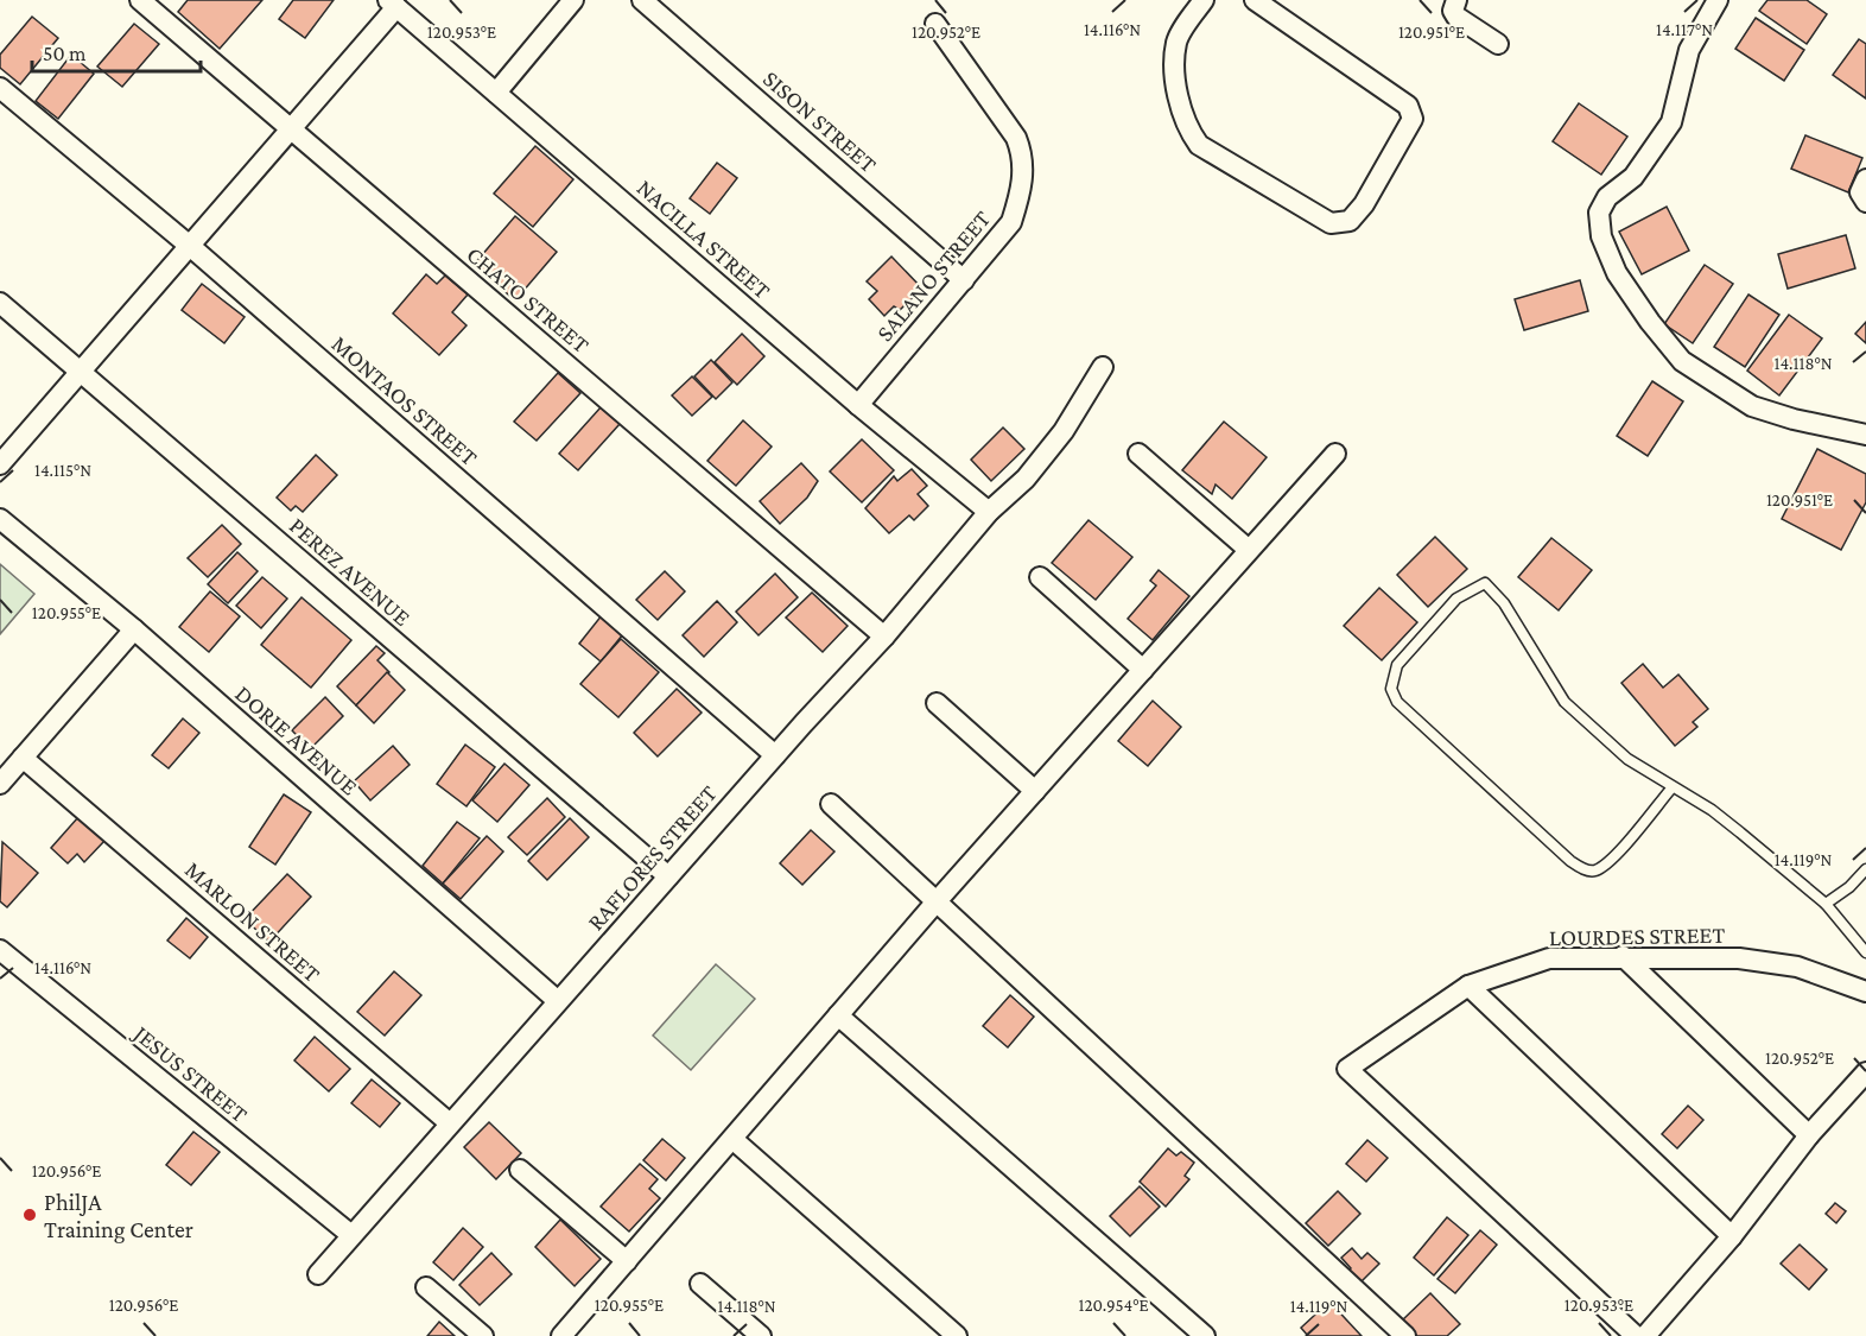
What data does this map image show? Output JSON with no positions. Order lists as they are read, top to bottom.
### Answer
{
  "streets": {
    "street": [
      "SISON STREET",
      "NACILLA STREET",
      "SALANO STREET",
      "CHATO STREET",
      "MONTAOS STREET",
      "PEREZ AVENUE",
      "DORIE AVENUE",
      "RAFLORES STREET",
      "MARLON STREET",
      "LOURDES STREET",
      "JESUS STREET"
    ]
  },
  "crossings": [
    ["SISON STREET", "SALANO STREET"],
    ["NACILLA STREET", "SALANO STREET"],
    ["NACILLA STREET", "RAFLORES STREET"],
    ["CHATO STREET", "RAFLORES STREET"],
    ["MONTAOS STREET", "RAFLORES STREET"],
    ["PEREZ AVENUE", "RAFLORES STREET"],
    ["DORIE AVENUE", "RAFLORES STREET"],
    ["RAFLORES STREET", "MARLON STREET"],
    ["RAFLORES STREET", "JESUS STREET"]
  ],
  "places": ["PhilJA Training Center"],
  "scale_bar": "50 m",
  "coordinates": [
    "14.116°N",
    "14.117°N",
    "120.953°E",
    "120.952°E",
    "120.951°E",
    "14.118°N",
    "14.115°N",
    "120.955°E",
    "14.119°N",
    "120.956°E",
    "120.954°E"
  ]
}
